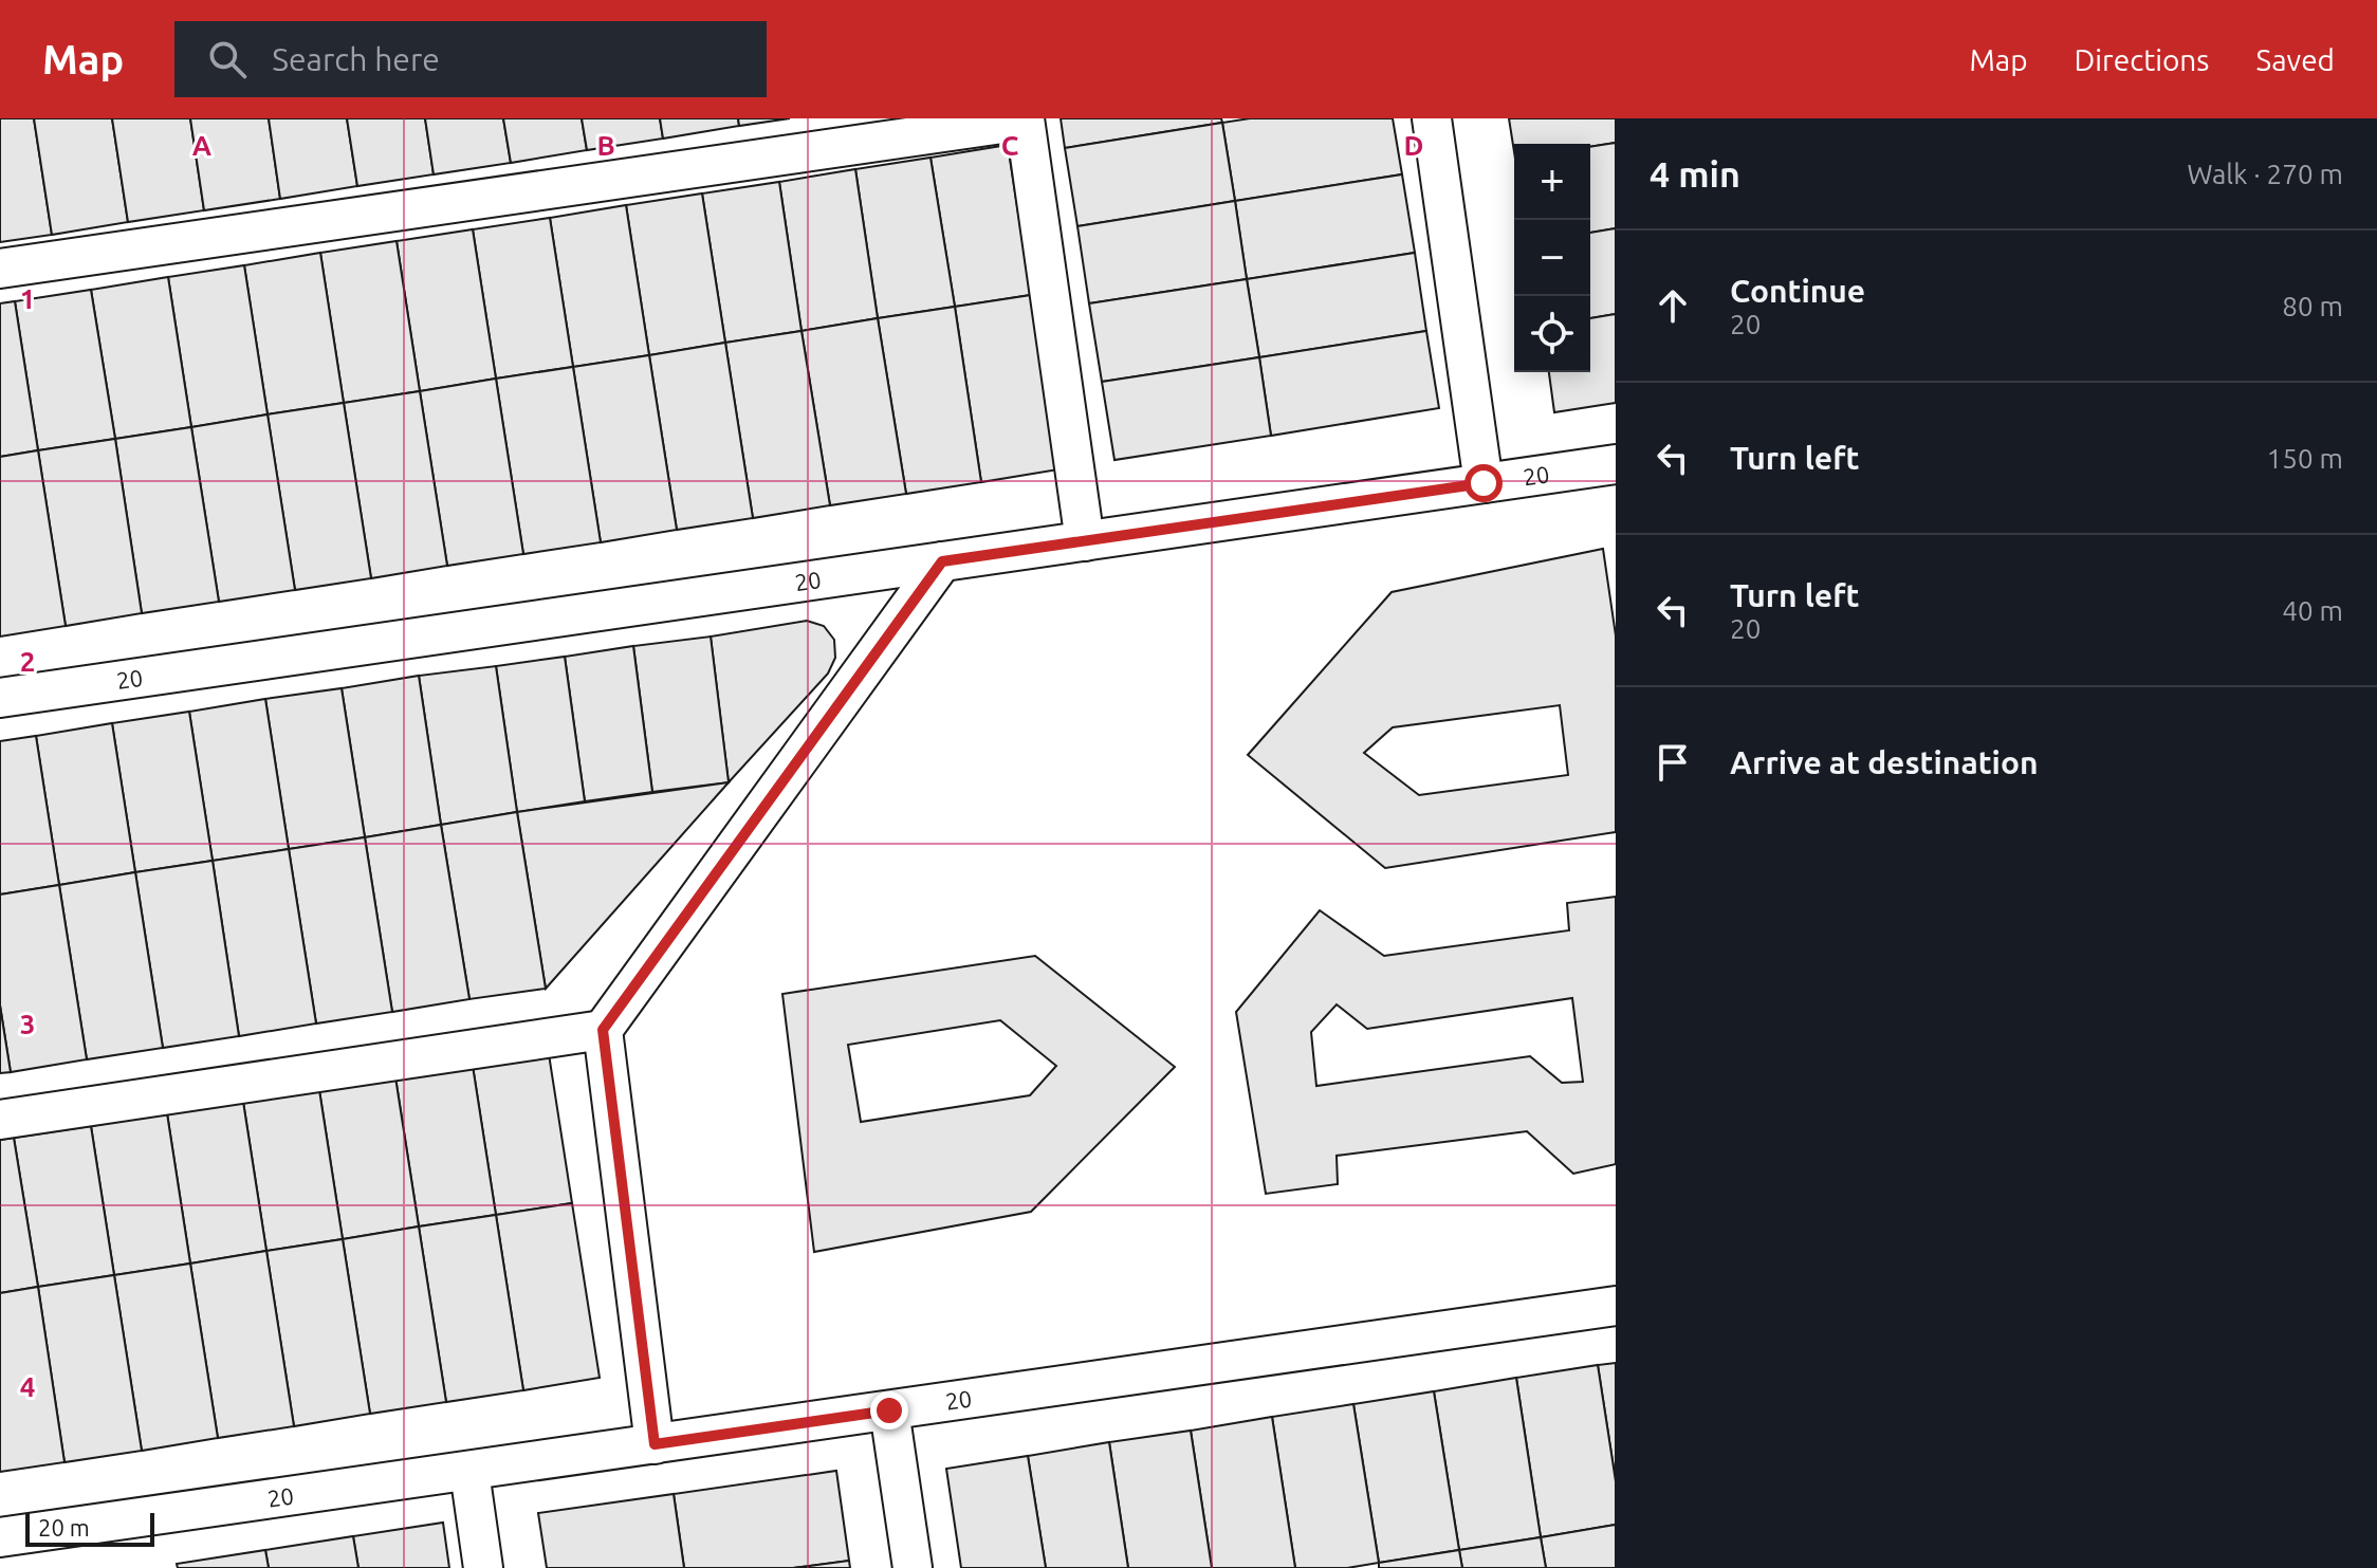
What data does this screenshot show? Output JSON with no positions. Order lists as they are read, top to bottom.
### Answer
{
  "streets": {
    "street": ["20"]
  },
  "scale_bar": "20 m",
  "page": {
    "header": "Map",
    "search": "Search here",
    "nav": ["Map", "Directions", "Saved"],
    "heading": ["4 min", "Walk · 270 m"],
    "map_buttons": ["+", "−"],
    "list": [
      ["Continue", "20", "80 m"],
      ["Turn left", "150 m"],
      ["Turn left", "20", "40 m"],
      "Arrive at destination"
    ],
    "scale": "20 m"
  },
  "grid": {
    "columns": [
      "A",
      "B",
      "C",
      "D"
    ],
    "rows": [
      "1",
      "2",
      "3",
      "4"
    ]
  }
}
